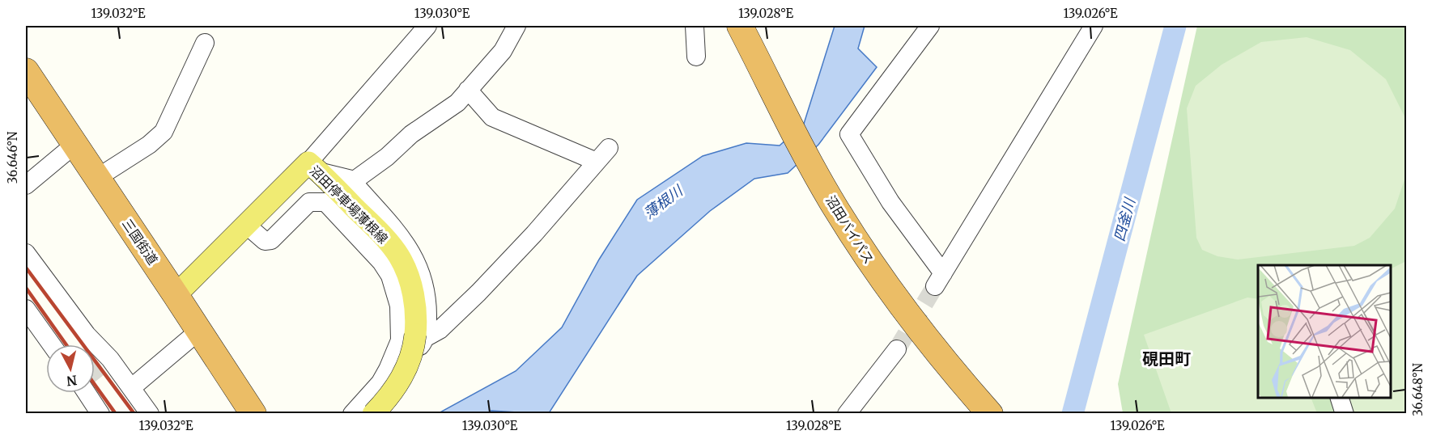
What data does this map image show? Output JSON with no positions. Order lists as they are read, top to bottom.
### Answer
{
  "streets": {
    "highway": ["沼田バイパス", "三国街道"],
    "main road": ["沼田停車場薄根線"]
  },
  "crossings": [
    ["沼田停車場薄根線", "三国街道"]
  ],
  "districts": ["硯田町"],
  "water": ["薄根川", "四釜川"],
  "north": "bottom",
  "coordinates": [
    "139.032°E",
    "139.030°E",
    "139.028°E",
    "139.026°E",
    "36.646°N",
    "36.648°N"
  ]
}
